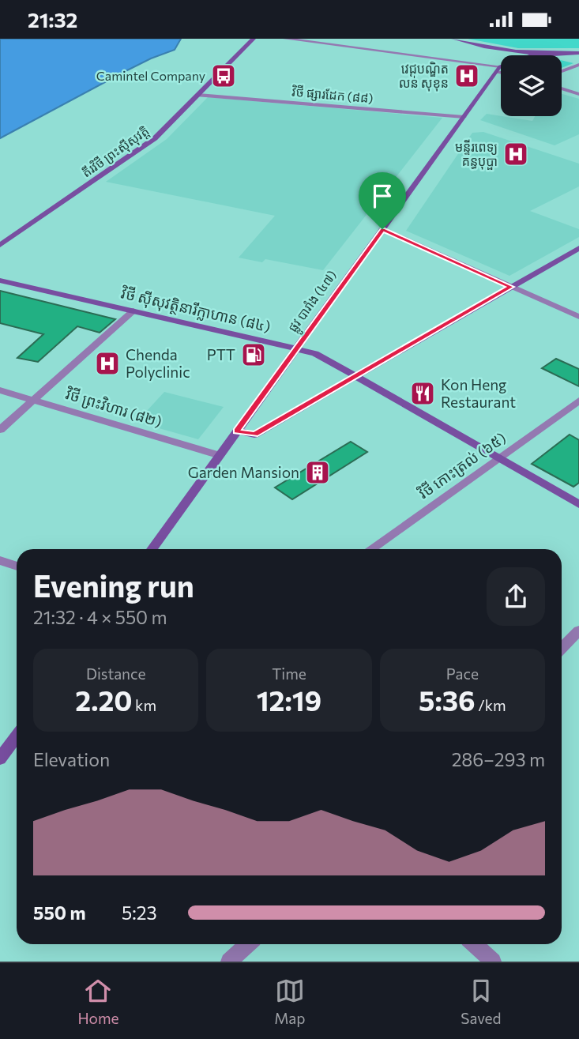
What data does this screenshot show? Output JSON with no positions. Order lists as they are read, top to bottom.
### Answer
{
  "streets": {
    "main road": ["តីរវិថី ព្រះស៊ីសុវត្តិ", "ផ្លូវ បារាំង (៤៧)", "វិថី ស៊ីសុវត្ថិនារីក្លាហាន (៨៤)"],
    "street": ["វិថី ផ្សារដែក (៨៨)", "វិថី ព្រះវិហារ (៨២)", "វិថី កោះត្រល់ (៦៥)"]
  },
  "crossings": [
    ["វិថី ផ្សារដែក (៨៨)", "តីរវិថី ព្រះស៊ីសុវត្តិ"],
    ["វិថី ផ្សារដែក (៨៨)", "ផ្លូវ បារាំង (៤៧)"],
    ["ផ្លូវ បារាំង (៤៧)", "វិថី ស៊ីសុវត្ថិនារីក្លាហាន (៨៤)"],
    ["ផ្លូវ បារាំង (៤៧)", "វិថី ព្រះវិហារ (៨២)"],
    ["វិថី ស៊ីសុវត្ថិនារីក្លាហាន (៨៤)", "វិថី កោះត្រល់ (៦៥)"]
  ],
  "places": {
    "bus stop": ["Camintel Company"],
    "hospital": ["វេជ្ជបណ្ឌិត លន់ សុខុន", "មន្ទីរពេទ្យ គន្ធបុប្ផា", "Chenda Polyclinic"],
    "fuel station": ["PTT"],
    "restaurant": ["Kon Heng Restaurant"],
    "building": ["Garden Mansion"]
  },
  "page": {
    "status": "21:32",
    "heading": ["Evening run", "21:32 · 4 × 550 m"],
    "stats": [
      ["Distance", "2.20 km"],
      ["Time", "12:19"],
      ["Pace", "5:36 /km"]
    ],
    "chart": ["Elevation", "286–293 m"],
    "list": [
      {
        "name": "550 m",
        "note": "5:23"
      }
    ],
    "tabs": ["Home", "Map", "Saved"]
  }
}
